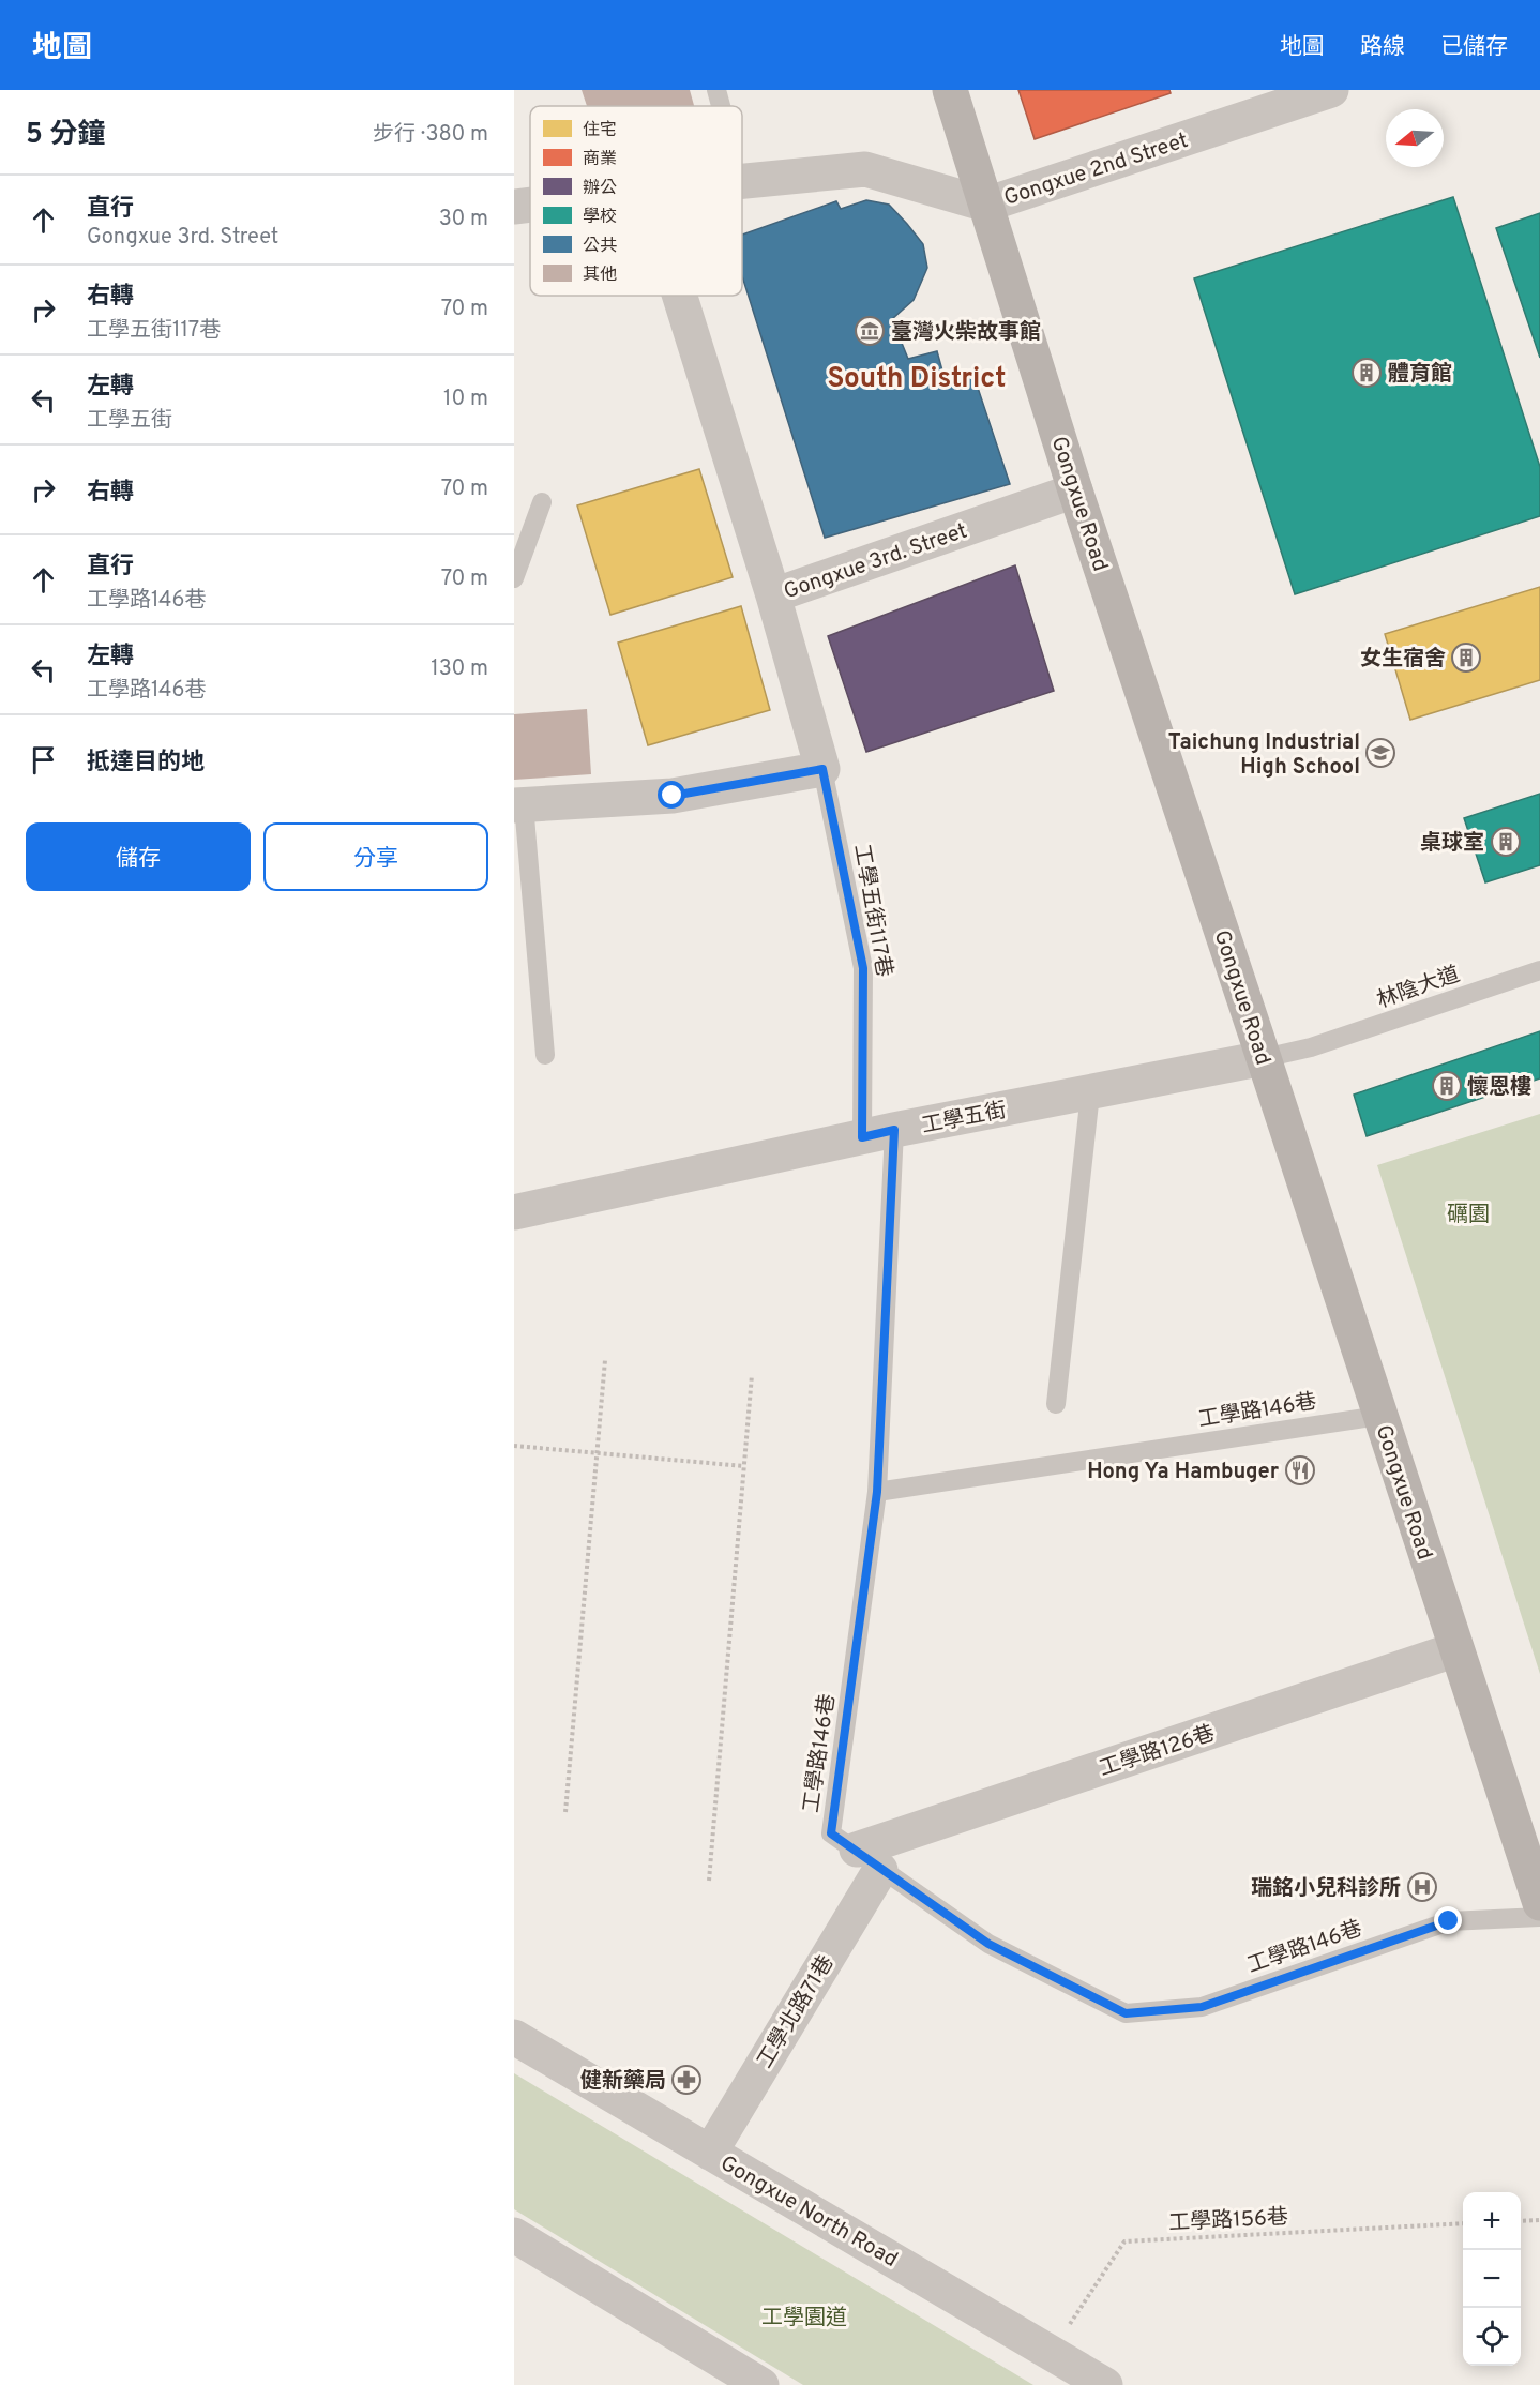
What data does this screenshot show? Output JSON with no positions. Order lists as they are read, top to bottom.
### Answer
{
  "streets": {
    "street": [
      "Gongxue 2nd Street",
      "Gongxue Road",
      "Gongxue 3rd. Street",
      "工學五街",
      "工學路126巷",
      "工學北路71巷",
      "Gongxue North Road"
    ],
    "lane": ["工學五街117巷", "林陰大道", "工學路146巷"],
    "path": ["工學路156巷"]
  },
  "crossings": [
    ["Gongxue 2nd Street", "Gongxue Road"],
    ["Gongxue Road", "Gongxue 3rd. Street"],
    ["Gongxue Road", "林陰大道"],
    ["Gongxue Road", "工學五街"],
    ["Gongxue Road", "工學路146巷"],
    ["Gongxue Road", "工學路126巷"],
    ["Gongxue 3rd. Street", "工學五街117巷"],
    ["工學五街117巷", "工學五街"],
    ["工學五街117巷", "工學路146巷"],
    ["林陰大道", "工學五街"],
    ["工學路146巷", "工學路126巷"],
    ["工學路146巷", "工學北路71巷"],
    ["工學路126巷", "工學北路71巷"],
    ["工學北路71巷", "Gongxue North Road"],
    ["Gongxue North Road", "工學路156巷"]
  ],
  "districts": ["South District"],
  "parks": ["礪園", "工學園道"],
  "places": {
    "museum": ["臺灣火柴故事館"],
    "building": [
      "體育館",
      "女生宿舍",
      "桌球室",
      "懷恩樓"
    ],
    "school or university": ["Taichung Industrial High School"],
    "restaurant": ["Hong Ya Hambuger"],
    "hospital": ["瑞銘小兒科診所"],
    "pharmacy": ["健新藥局"]
  },
  "legend": [
    "住宅",
    "商業",
    "辦公",
    "學校",
    "公共",
    "其他"
  ],
  "north": "left",
  "page": {
    "header": "地圖",
    "nav": ["地圖", "路線", "已儲存"],
    "heading": ["5 分鐘", "步行 · 380 m"],
    "list": [
      ["直行", "Gongxue 3rd. Street", "30 m"],
      ["右轉", "工學五街117巷", "70 m"],
      ["左轉", "工學五街", "10 m"],
      ["右轉", "70 m"],
      ["直行", "工學路146巷", "70 m"],
      ["左轉", "工學路146巷", "130 m"],
      "抵達目的地"
    ],
    "buttons": ["儲存", "分享"],
    "map_buttons": ["+", "−"]
  }
}
